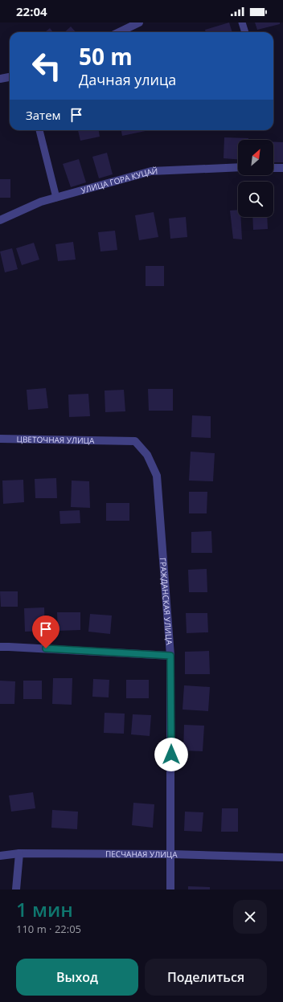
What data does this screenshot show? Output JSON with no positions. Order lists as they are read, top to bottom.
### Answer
{
  "streets": {
    "street": [
      "УЛИЦА ГОРА КУЦАЙ",
      "ЦВЕТОЧНАЯ УЛИЦА",
      "ГРАЖДАНСКАЯ УЛИЦА",
      "ПЕСЧАНАЯ УЛИЦА"
    ]
  },
  "crossings": [
    ["ЦВЕТОЧНАЯ УЛИЦА", "ГРАЖДАНСКАЯ УЛИЦА"],
    ["ГРАЖДАНСКАЯ УЛИЦА", "ПЕСЧАНАЯ УЛИЦА"]
  ],
  "north": "top right",
  "page": {
    "status": "22:04",
    "turn": ["50 m", "Дачная улица"],
    "then": "Затем",
    "heading": ["1 мин", "110 m · 22:05"],
    "buttons": ["Выход", "Поделиться"]
  }
}
